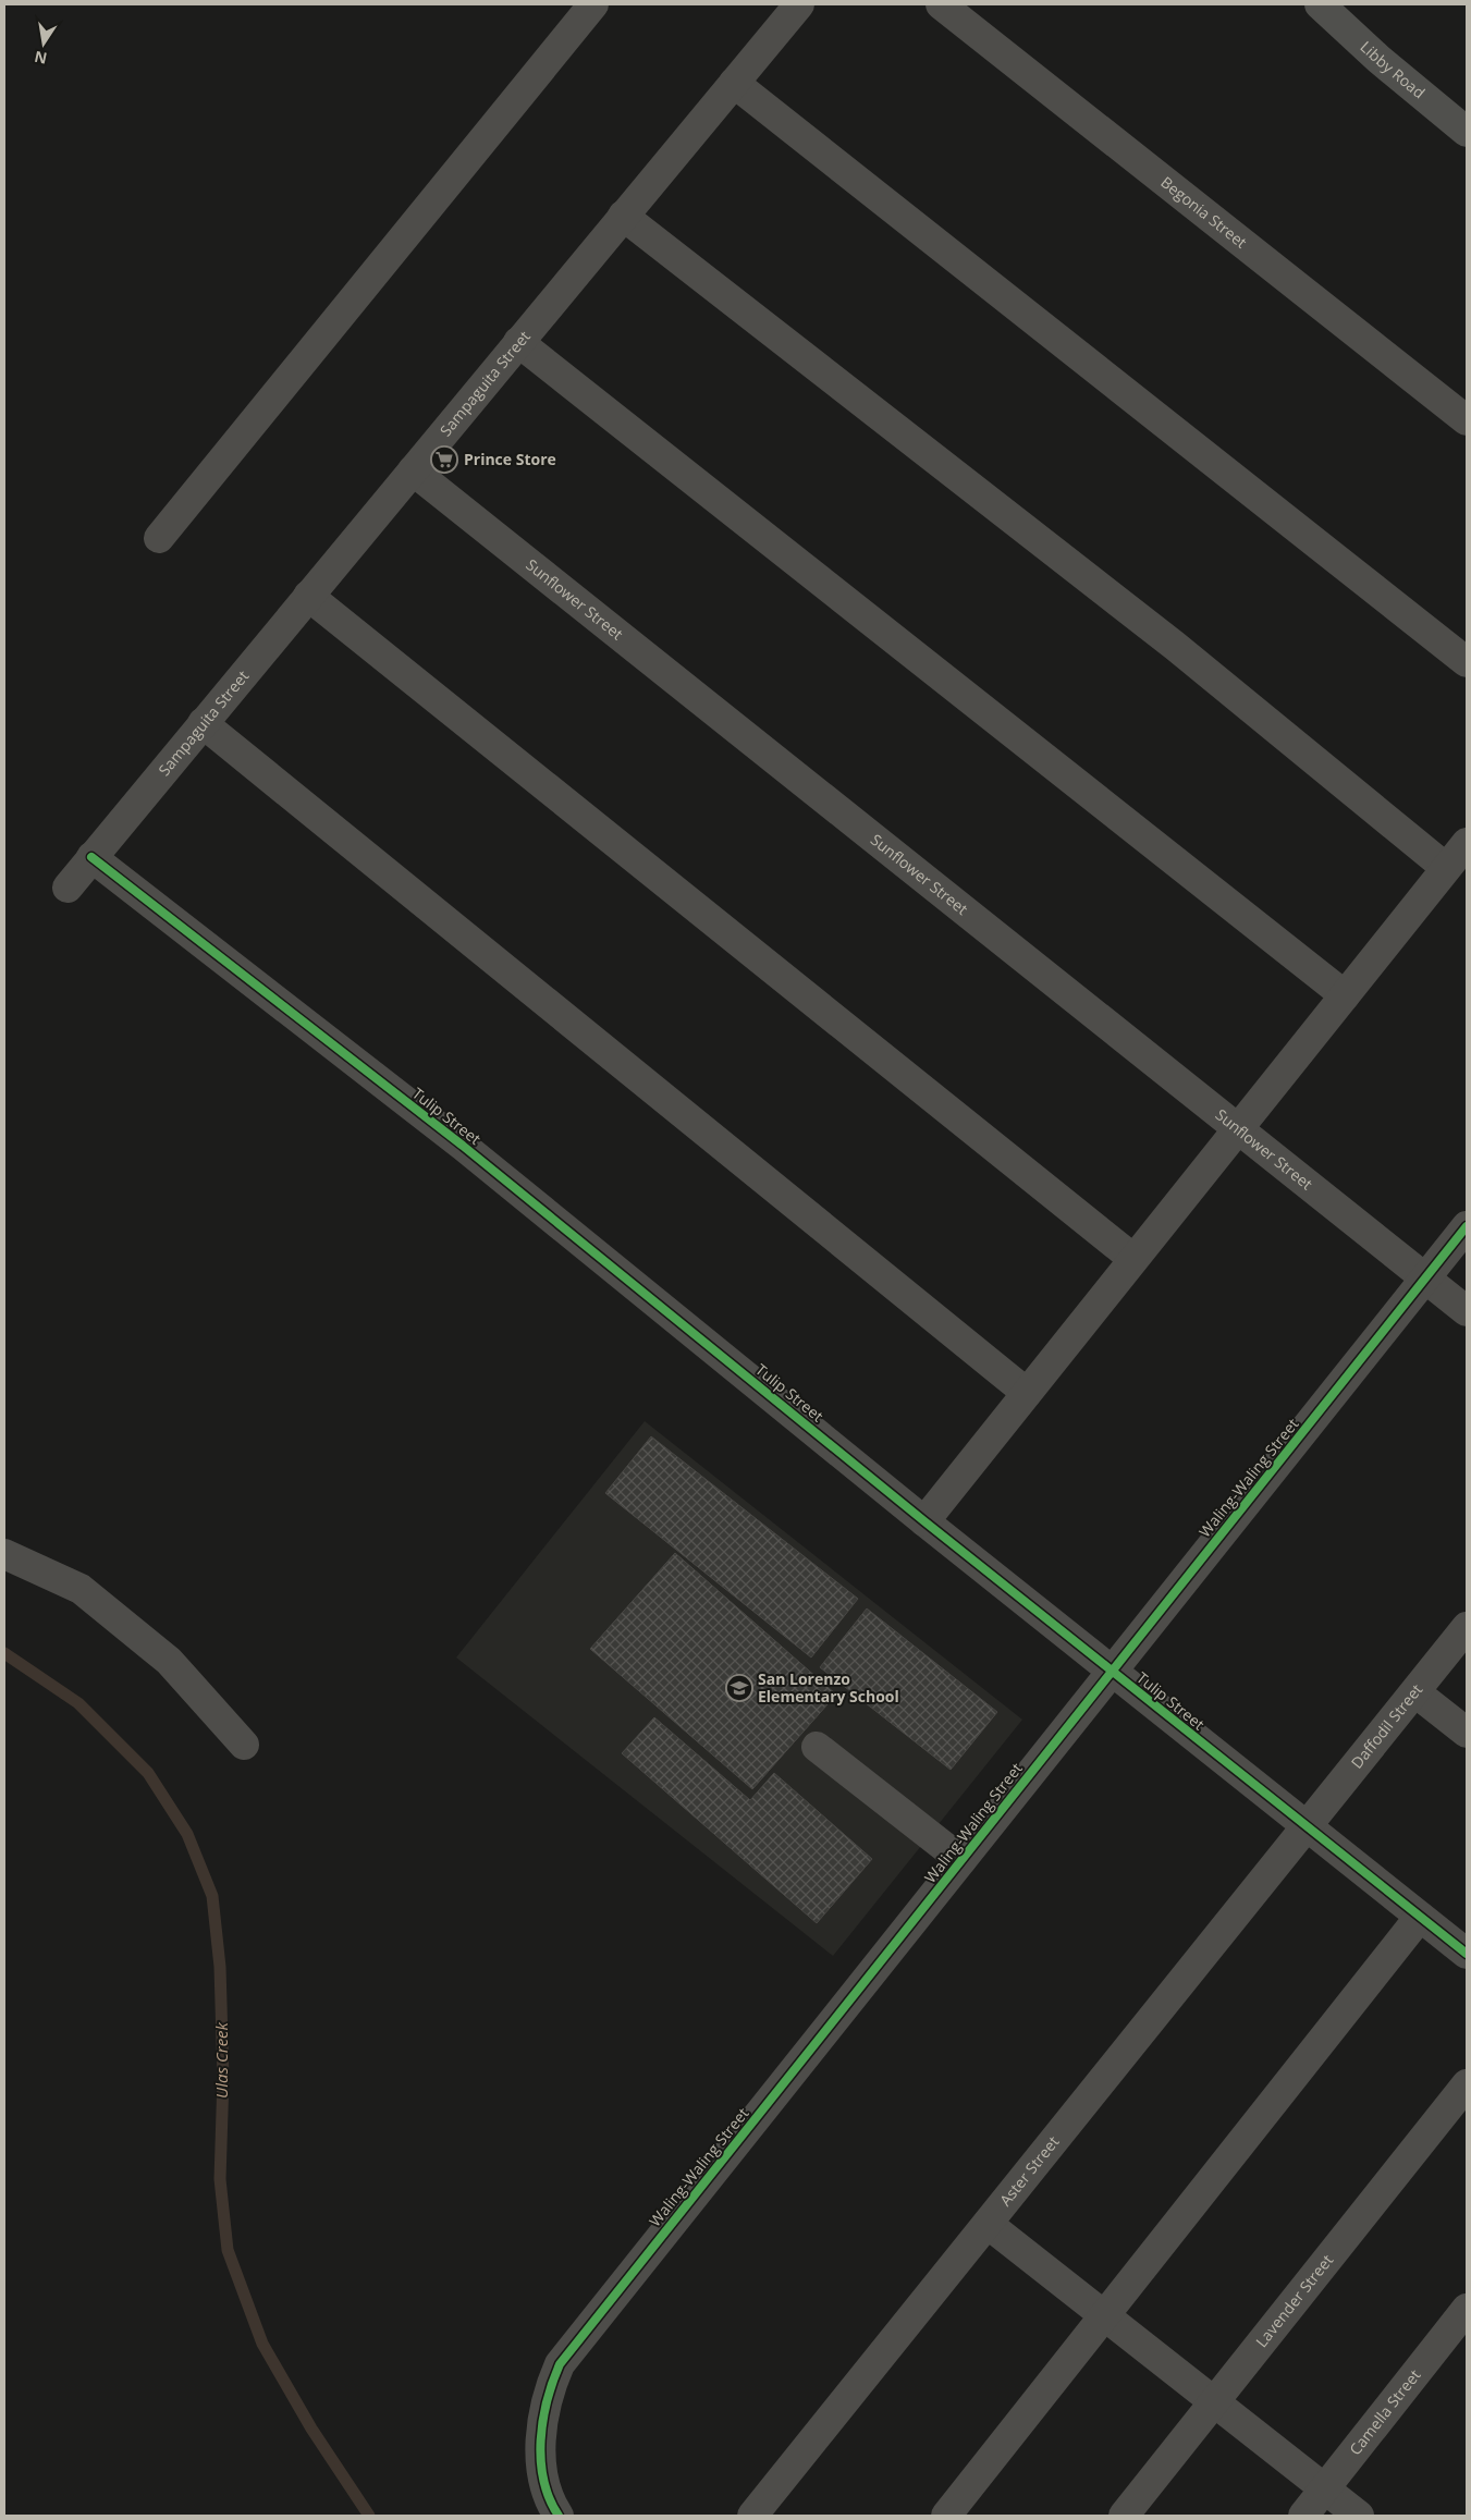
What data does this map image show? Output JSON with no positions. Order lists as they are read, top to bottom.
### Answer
{
  "streets": {
    "main road": ["Libby Road"],
    "street": [
      "Begonia Street",
      "Sampaguita Street",
      "Sunflower Street",
      "Tulip Street",
      "Waling-Waling Street",
      "Daffodil Street",
      "Aster Street",
      "Lavender Street",
      "Camella Street"
    ]
  },
  "crossings": [
    ["Sampaguita Street", "Sunflower Street"],
    ["Sampaguita Street", "Tulip Street"],
    ["Sunflower Street", "Waling-Waling Street"],
    ["Tulip Street", "Waling-Waling Street"],
    ["Tulip Street", "Daffodil Street"],
    ["Tulip Street", "Aster Street"],
    ["Daffodil Street", "Aster Street"]
  ],
  "water": ["Ulas Creek"],
  "places": {
    "supermarket": ["Prince Store"],
    "school or university": ["San Lorenzo Elementary School"]
  },
  "north": "bottom"
}
